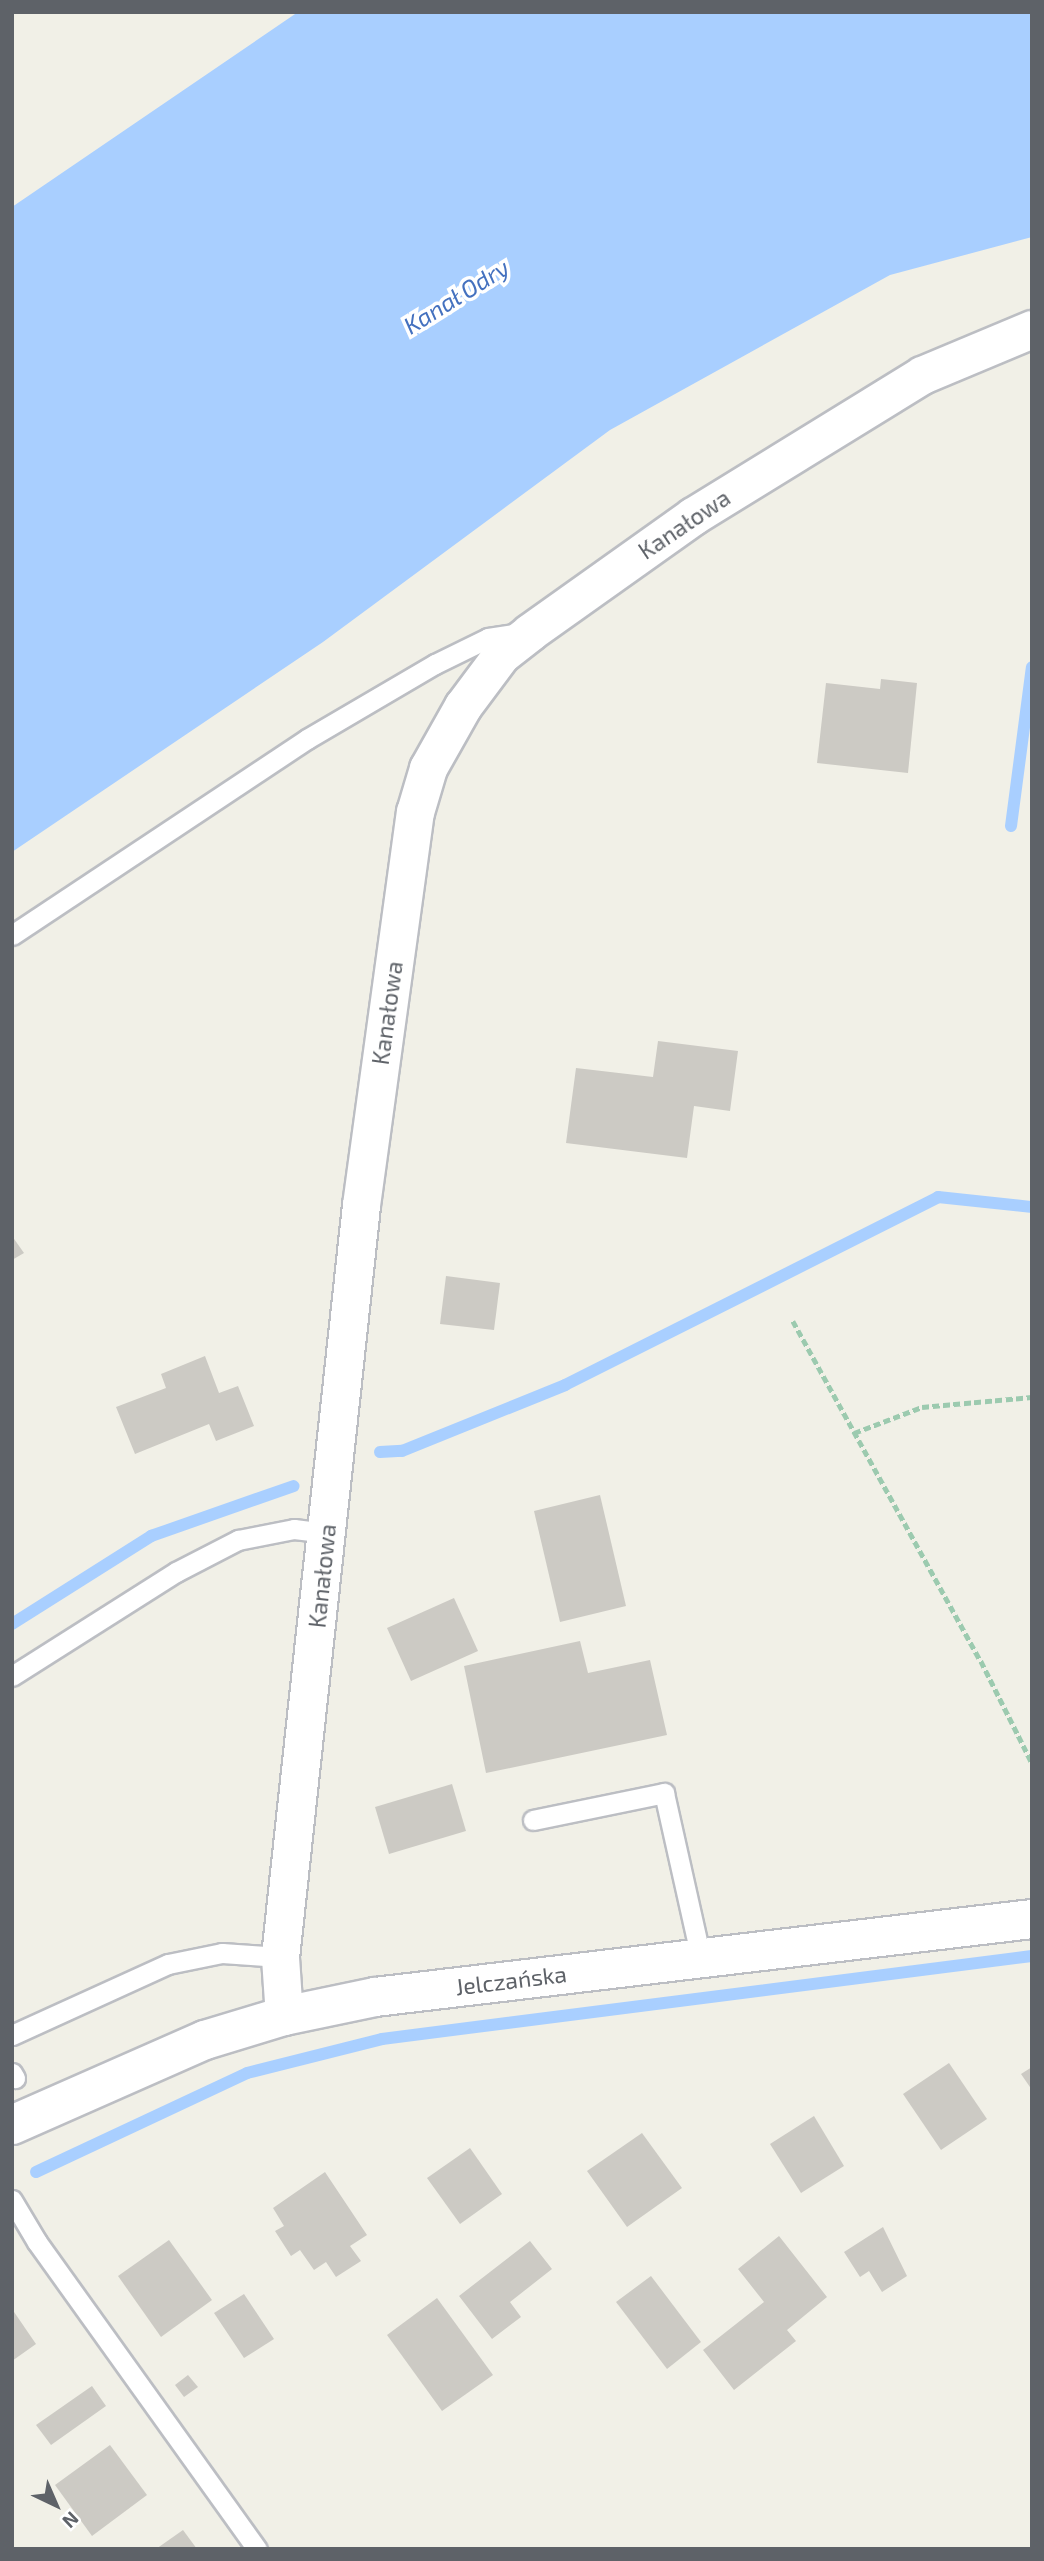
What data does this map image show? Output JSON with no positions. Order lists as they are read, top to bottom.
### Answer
{
  "streets": {
    "main road": ["Jelczańska"],
    "street": ["Kanałowa"]
  },
  "crossings": [
    ["Kanałowa", "Jelczańska"]
  ],
  "water": ["Kanał Odry"],
  "north": "bottom right"
}
